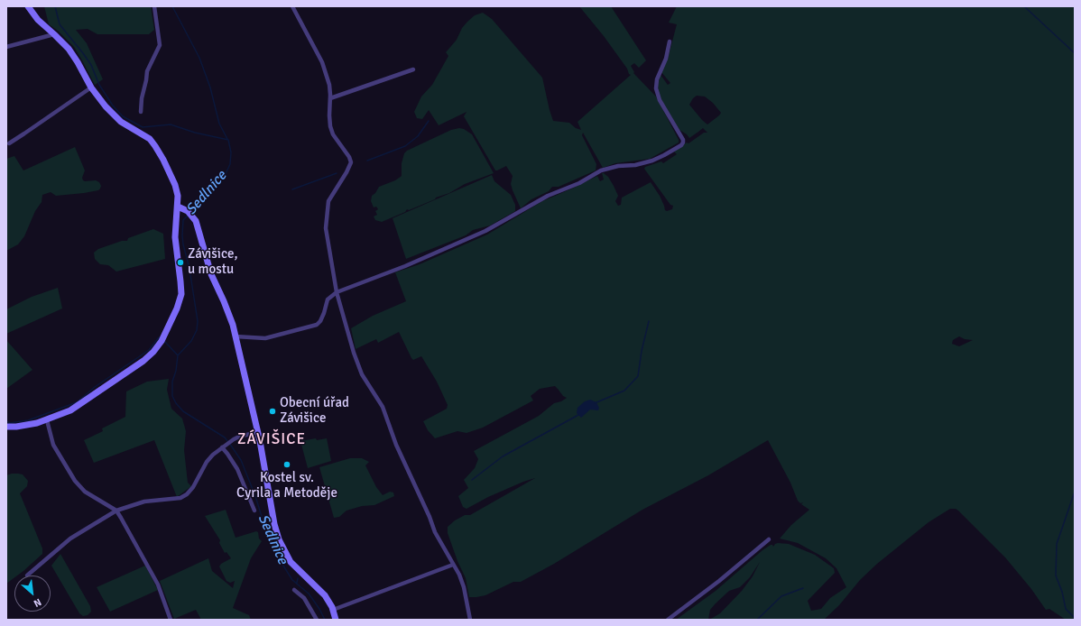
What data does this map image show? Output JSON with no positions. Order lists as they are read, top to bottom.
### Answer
{
  "districts": ["ZÁVIŠICE"],
  "water": ["Sedlnice"],
  "places": ["Závišice, u mostu", "Obecní úřad Závišice", "Kostel sv. Cyrila a Metoděje"],
  "north": "bottom right"
}
